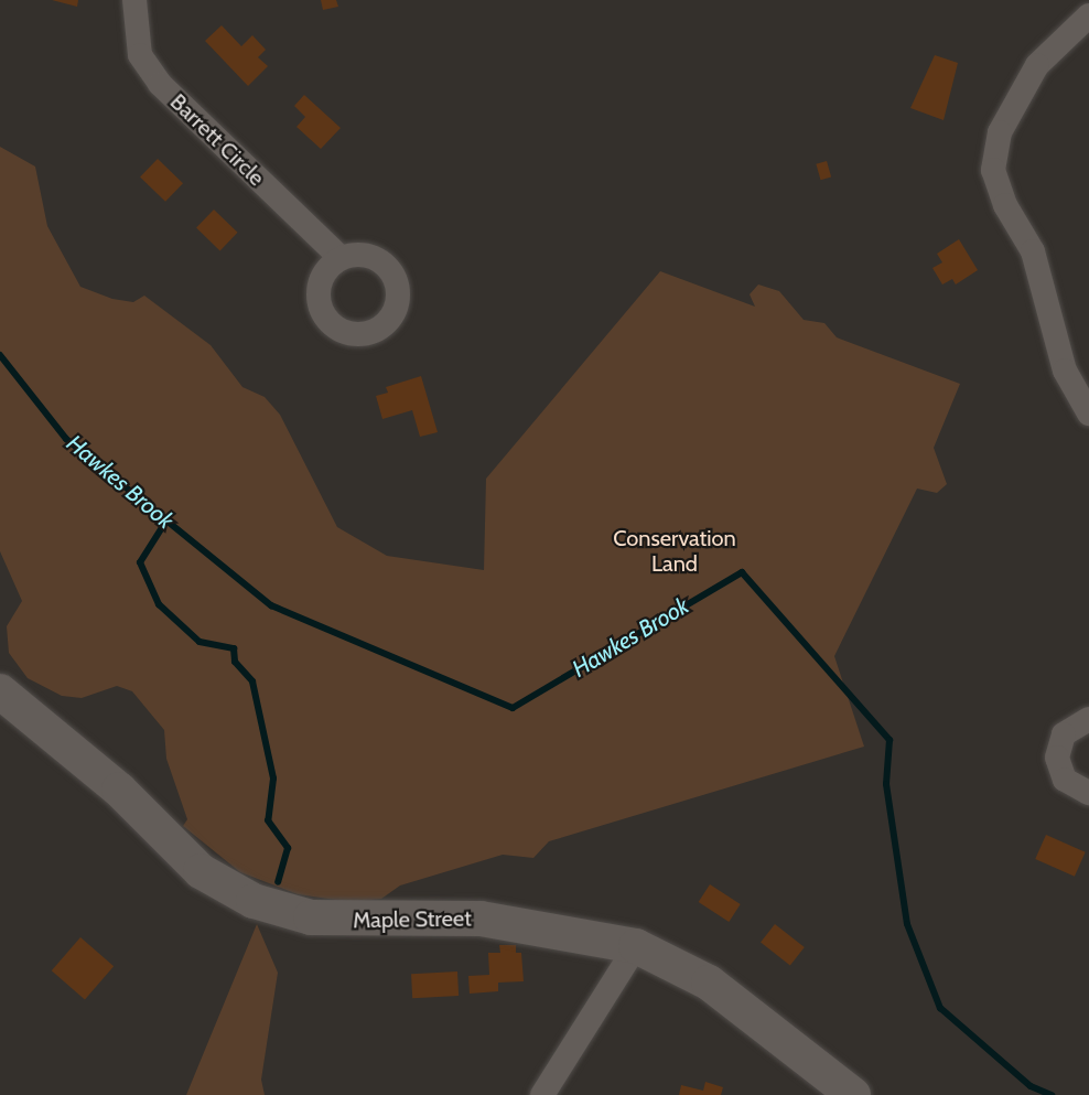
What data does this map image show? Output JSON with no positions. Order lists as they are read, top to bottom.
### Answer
{
  "streets": {
    "street": ["Barrett Circle", "Maple Street"]
  },
  "water": ["Hawkes Brook"],
  "parks": ["Conservation Land"]
}
